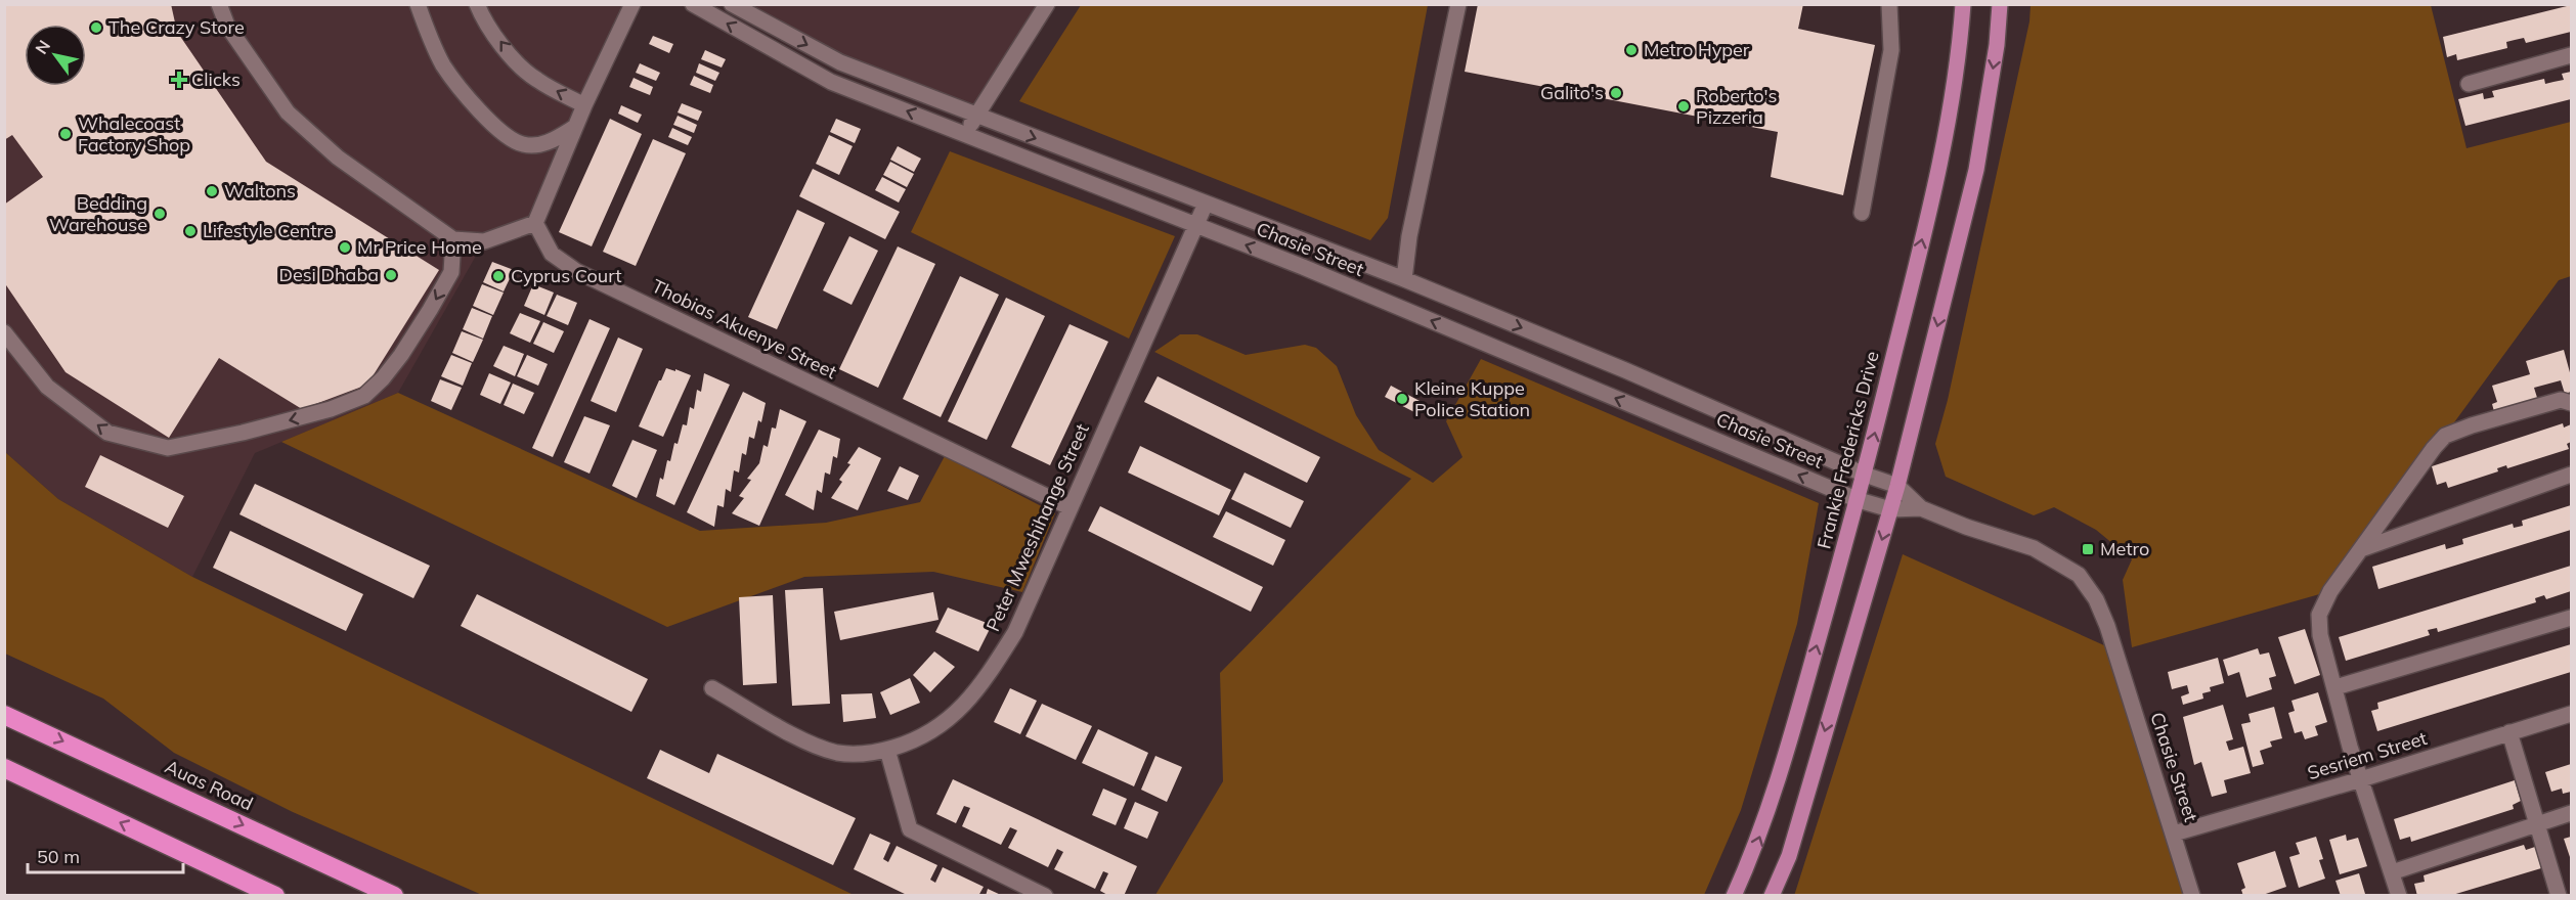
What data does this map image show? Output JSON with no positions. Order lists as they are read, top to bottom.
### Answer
{
  "streets": {
    "highway": ["Auas Road"],
    "main road": ["Frankie Fredericks Drive"],
    "street": [
      "Chasie Street",
      "Thobias Akuenye Street",
      "Peter Mweshihange Street",
      "Sesriem Street"
    ]
  },
  "crossings": [
    ["Chasie Street", "Frankie Fredericks Drive"],
    ["Chasie Street", "Peter Mweshihange Street"],
    ["Chasie Street", "Sesriem Street"],
    ["Thobias Akuenye Street", "Peter Mweshihange Street"]
  ],
  "places": {
    "other": [
      "The Crazy Store",
      "Metro Hyper",
      "Galito's",
      "Roberto's Pizzeria",
      "Whalecoast Factory Shop",
      "Waltons",
      "Bedding Warehouse",
      "Lifestyle Centre",
      "Mr Price Home",
      "Desi Dhaba",
      "Cyprus Court",
      "Kleine Kuppe Police Station"
    ],
    "health": ["Clicks"],
    "transit": ["Metro"]
  },
  "scale_bar": "50 m",
  "north": "top left"
}
